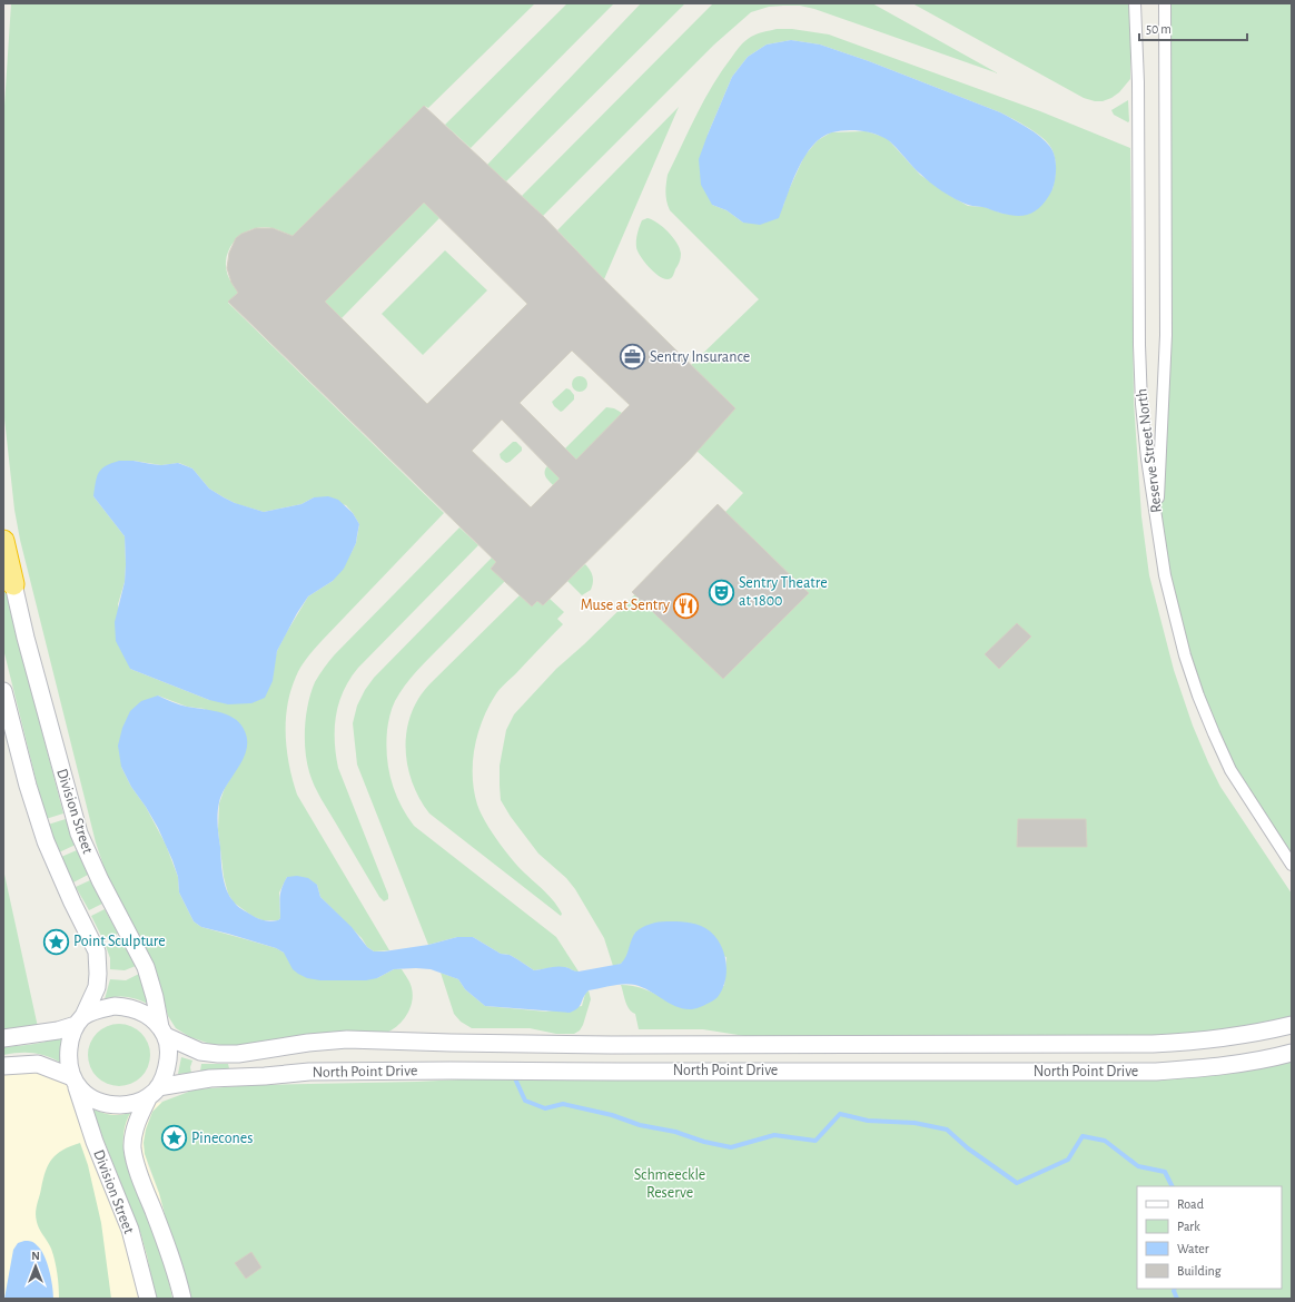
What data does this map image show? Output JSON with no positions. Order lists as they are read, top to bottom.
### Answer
{
  "streets": {
    "street": ["Reserve Street North", "Division Street", "North Point Drive"]
  },
  "crossings": [
    ["Division Street", "North Point Drive"]
  ],
  "parks": ["Schmeeckle Reserve"],
  "places": {
    "office": ["Sentry Insurance"],
    "theatre": ["Sentry Theatre at 1800"],
    "restaurant": ["Muse at Sentry"],
    "place": ["Point Sculpture", "Pinecones"]
  },
  "legend": [
    "Road",
    "Park",
    "Water",
    "Building"
  ],
  "scale_bar": "50 m",
  "north": "top"
}
